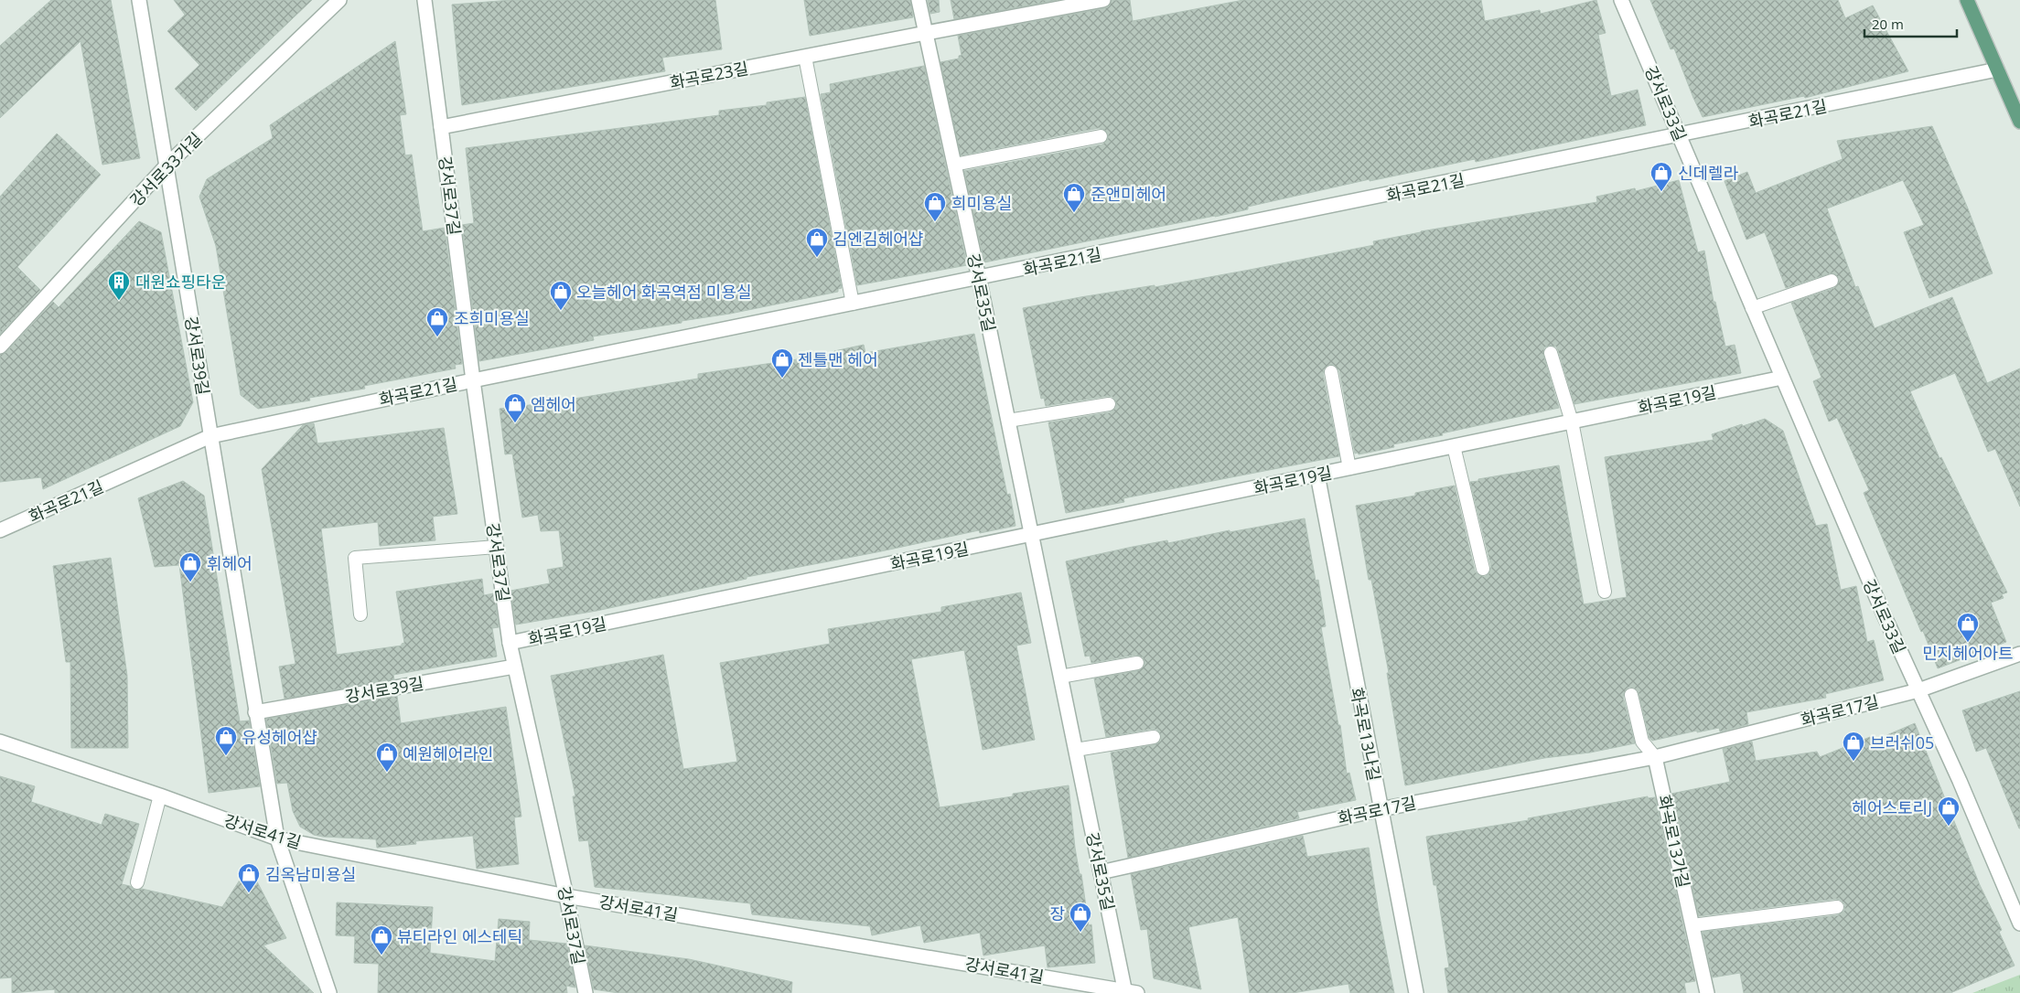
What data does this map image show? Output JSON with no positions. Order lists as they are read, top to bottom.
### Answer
{
  "streets": {
    "street": [
      "화곡로23길",
      "강서로33길",
      "화곡로21길",
      "강서로33가길",
      "강서로37길",
      "강서로35길",
      "강서로39길",
      "화곡로19길",
      "화곡로17길",
      "화곡로13나길",
      "강서로41길",
      "화곡로13가길"
    ]
  },
  "crossings": [
    ["화곡로23길", "강서로37길"],
    ["화곡로23길", "강서로35길"],
    ["강서로33길", "화곡로21길"],
    ["강서로33길", "화곡로19길"],
    ["강서로33길", "화곡로17길"],
    ["화곡로21길", "강서로37길"],
    ["화곡로21길", "강서로35길"],
    ["화곡로21길", "강서로39길"],
    ["강서로33가길", "강서로39길"],
    ["강서로37길", "강서로39길"],
    ["강서로37길", "화곡로19길"],
    ["강서로37길", "강서로41길"],
    ["강서로35길", "화곡로19길"],
    ["강서로35길", "화곡로17길"],
    ["강서로35길", "강서로41길"],
    ["강서로39길", "강서로41길"],
    ["화곡로19길", "화곡로13나길"],
    ["화곡로17길", "화곡로13나길"],
    ["화곡로17길", "화곡로13가길"]
  ],
  "places": {
    "shop": [
      "신데렐라",
      "준앤미헤어",
      "희미용실",
      "김엔김헤어샵",
      "오늘헤어 화곡역점 미용실",
      "조희미용실",
      "젠틀맨 헤어",
      "엠헤어",
      "휘헤어",
      "민지헤어아트",
      "유성헤어샵",
      "브러쉬05",
      "예원헤어라인",
      "헤어스토리J",
      "김옥남미용실",
      "장",
      "뷰티라인 에스테틱"
    ],
    "building": ["대원쇼핑타운"]
  },
  "scale_bar": "20 m"
}
